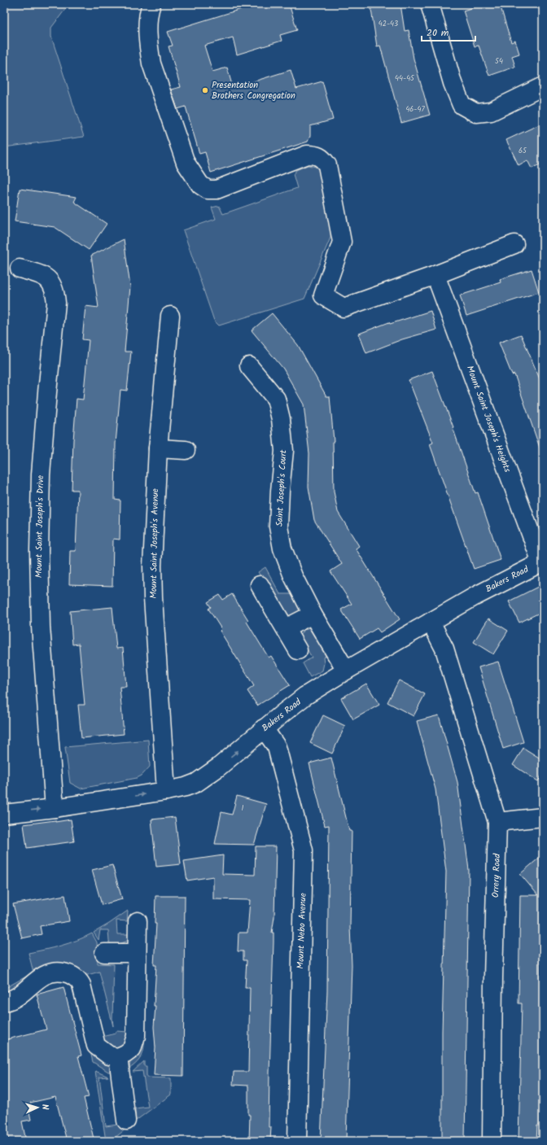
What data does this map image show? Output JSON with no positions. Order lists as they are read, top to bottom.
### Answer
{
  "streets": {
    "street": [
      "Mount Saint Joseph's Heights",
      "Saint Joseph's Court",
      "Mount Saint Joseph's Drive",
      "Mount Saint Joseph's Avenue",
      "Bakers Road",
      "Orrery Road",
      "Mount Nebo Avenue"
    ]
  },
  "crossings": [
    ["Mount Saint Joseph's Heights", "Bakers Road"],
    ["Saint Joseph's Court", "Bakers Road"],
    ["Mount Saint Joseph's Drive", "Bakers Road"],
    ["Mount Saint Joseph's Avenue", "Bakers Road"],
    ["Bakers Road", "Orrery Road"],
    ["Bakers Road", "Mount Nebo Avenue"]
  ],
  "one_way": ["Bakers Road"],
  "places": ["Presentation Brothers Congregation"],
  "house_numbers": [
    "42-43",
    "54",
    "44-45",
    "46-47",
    "65",
    "1"
  ],
  "scale_bar": "20 m",
  "north": "right"
}
